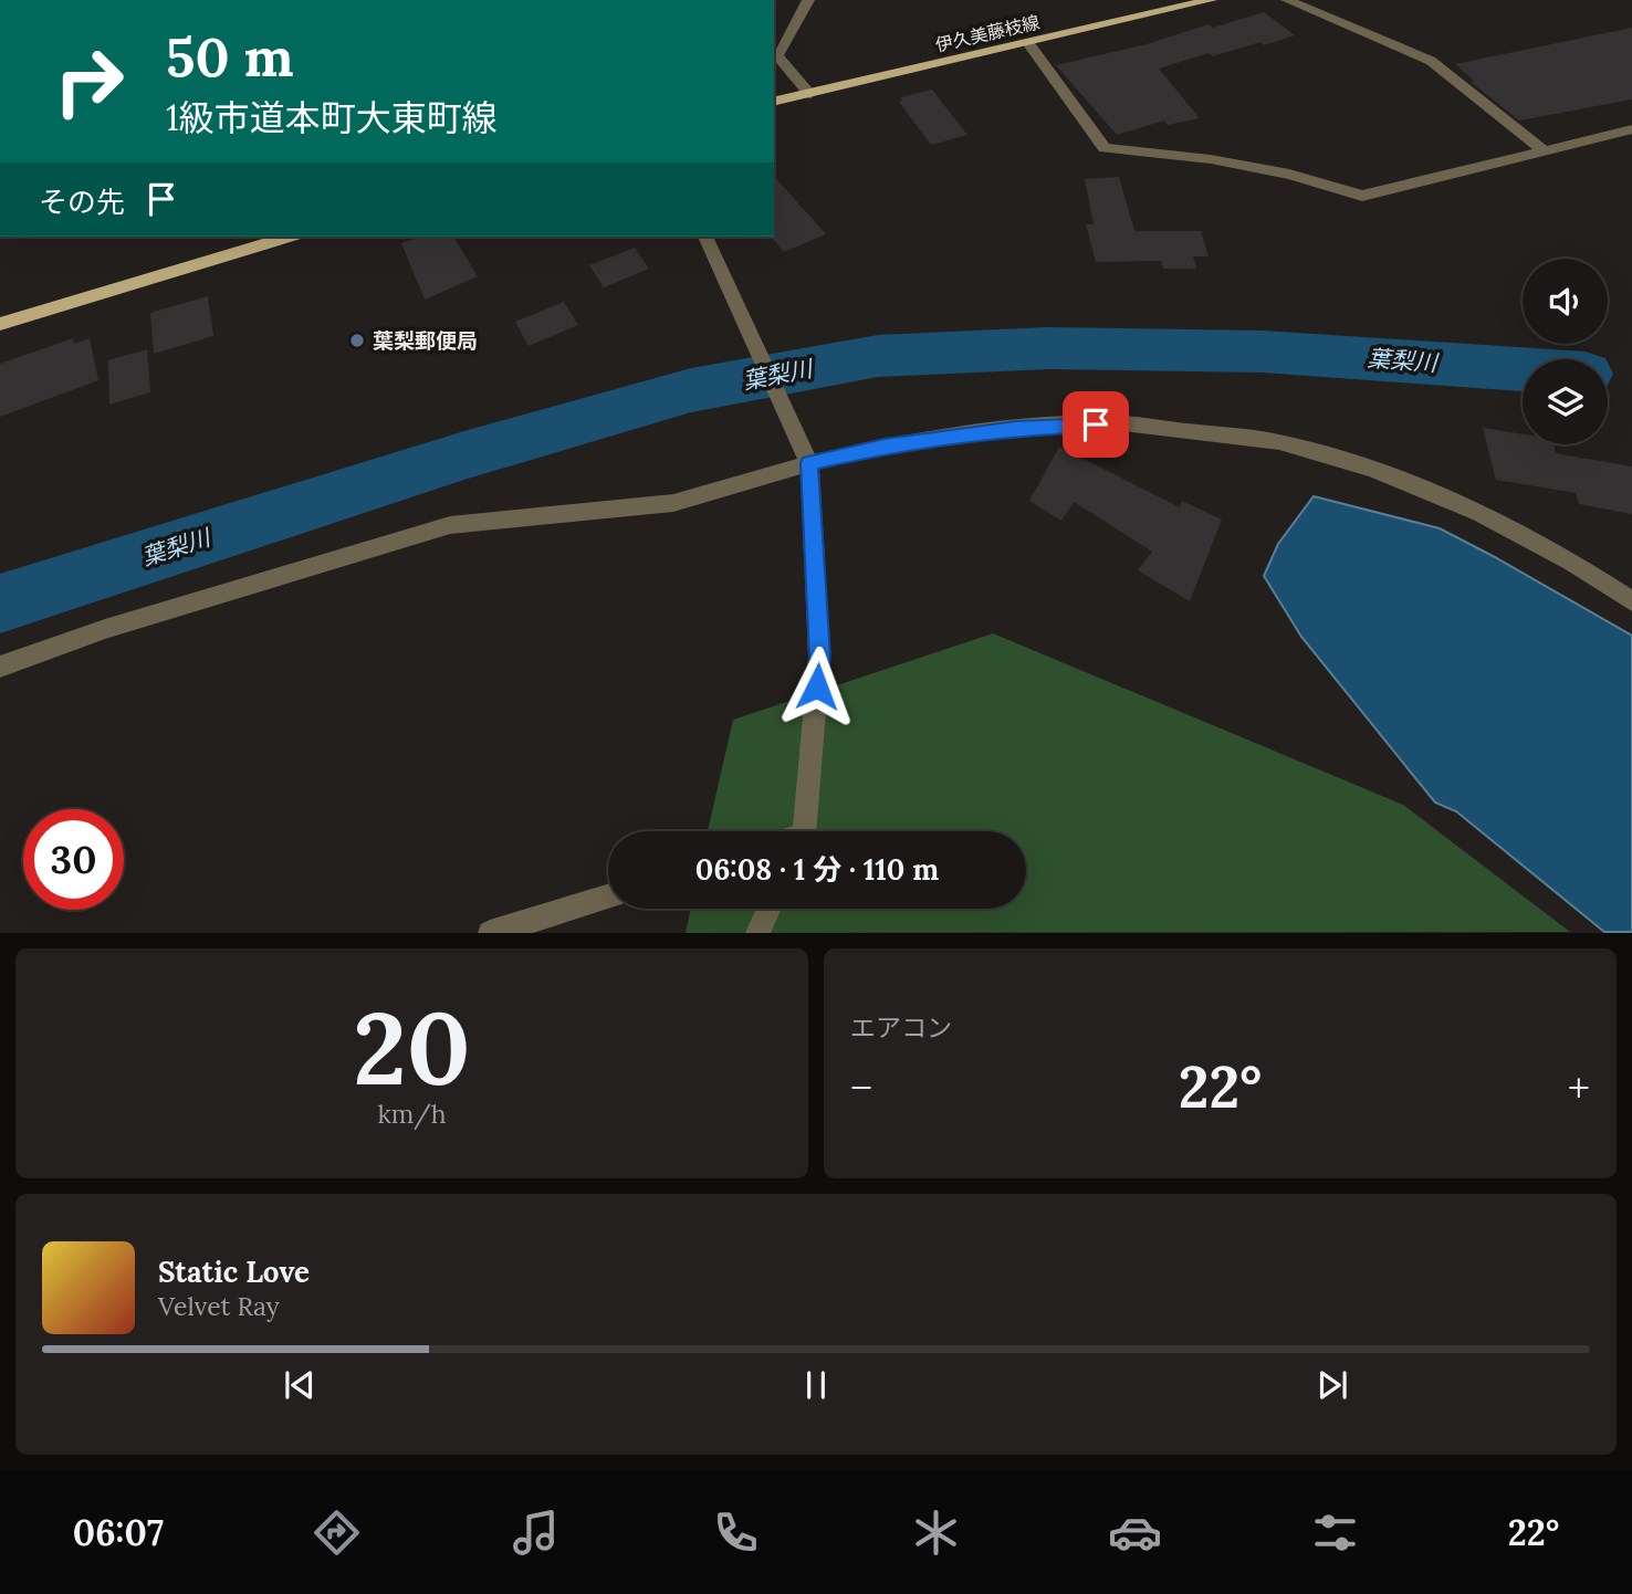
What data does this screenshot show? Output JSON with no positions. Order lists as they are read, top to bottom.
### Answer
{
  "streets": {
    "main road": ["伊久美藤枝線"]
  },
  "water": ["葉梨川"],
  "places": ["葉梨郵便局"],
  "page": {
    "turn": ["50 m", "1級市道本町大東町線"],
    "then": "その先",
    "limit": "30",
    "trip": "06:08 · 1 分 · 110 m",
    "tile": [
      ["20", "km/h"],
      "エアコン"
    ],
    "heat": ["−", "22°", "+"],
    "song": ["Static Love", "Velvet Ray"],
    "tabs": ["06:07", "22°"]
  }
}
